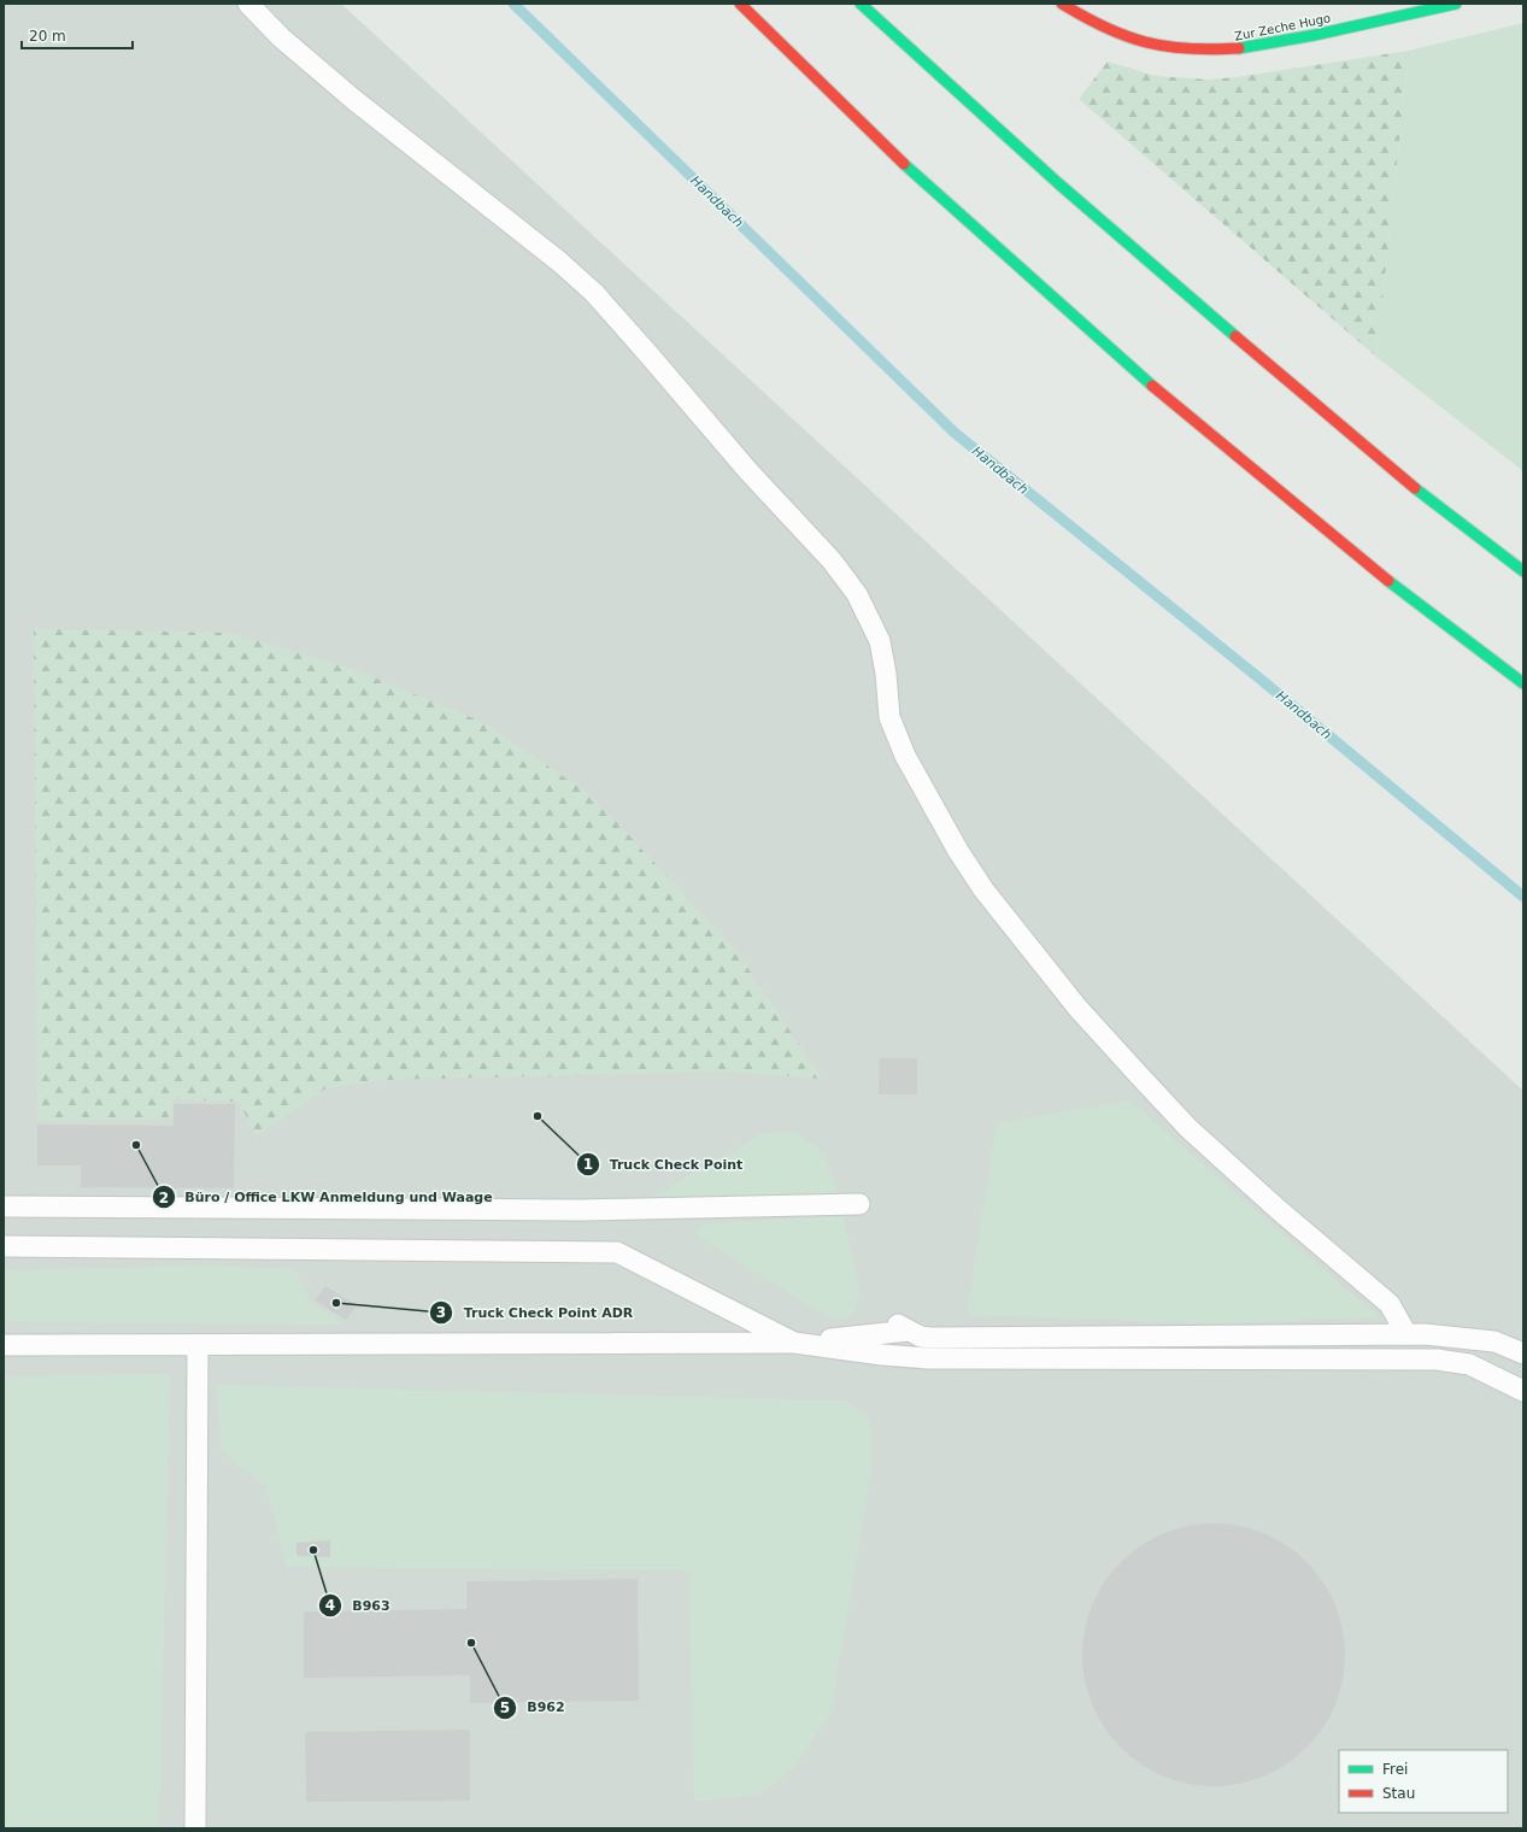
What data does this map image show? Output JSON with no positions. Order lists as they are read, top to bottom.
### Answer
{
  "streets": {
    "main road": ["Zur Zeche Hugo"]
  },
  "water": ["Handbach"],
  "places": [
    "Truck Check Point",
    "Büro / Office LKW Anmeldung und Waage",
    "Truck Check Point ADR",
    "B963",
    "B962"
  ],
  "legend": ["Frei", "Stau"],
  "scale_bar": "20 m"
}
